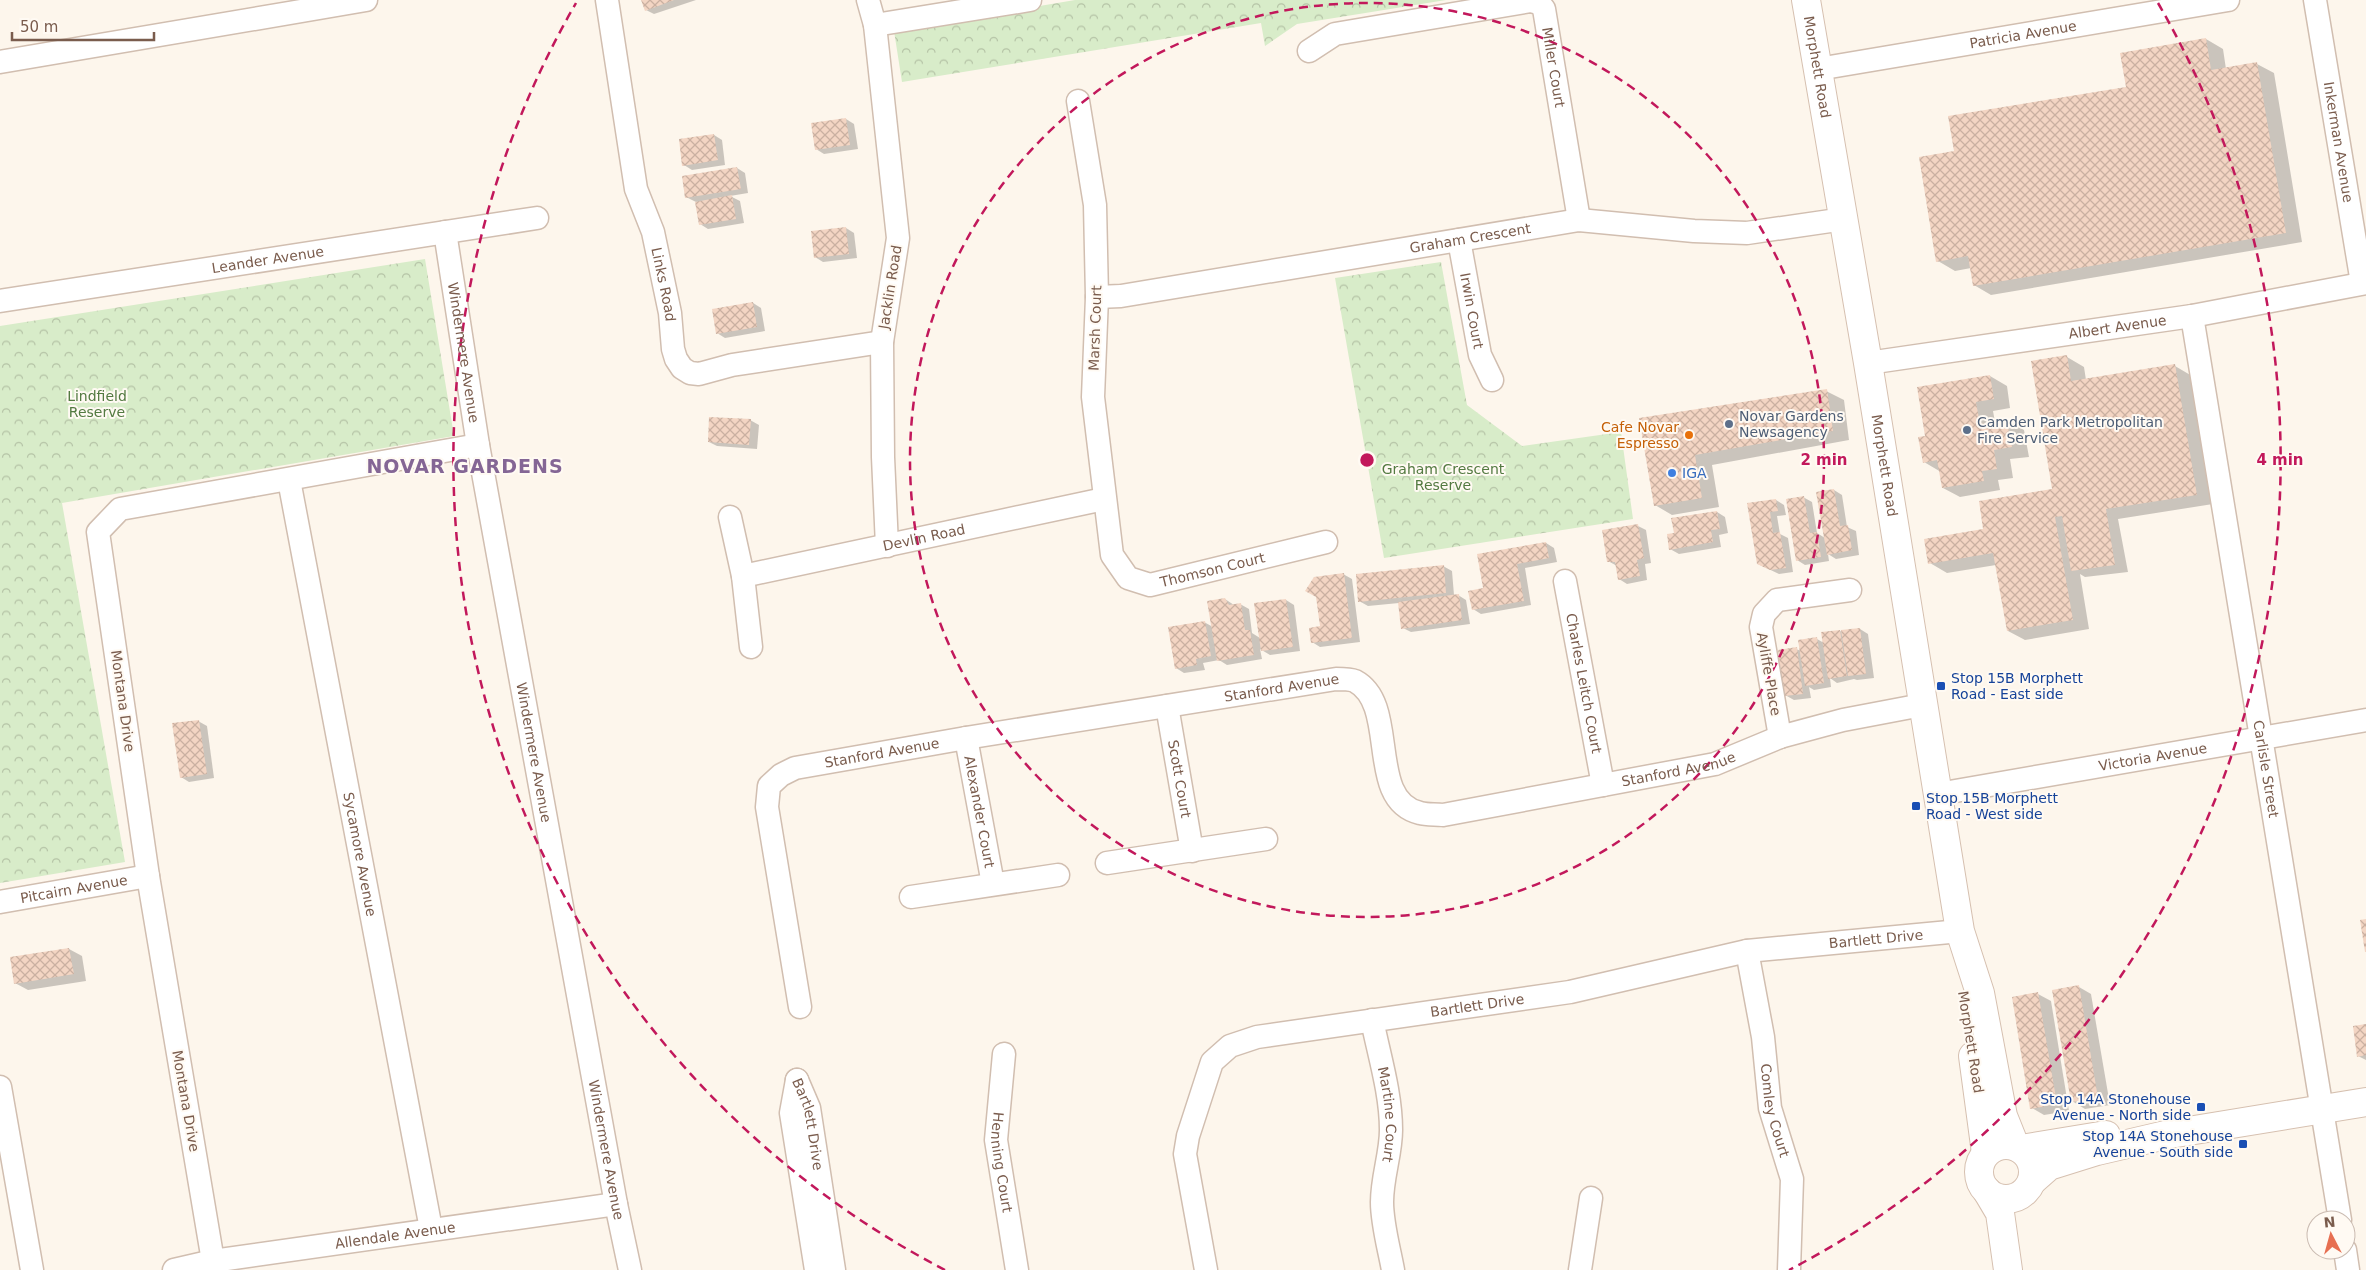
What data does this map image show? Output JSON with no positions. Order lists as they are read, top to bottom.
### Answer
{
  "streets": {
    "street": [
      "Patricia Avenue",
      "Morphett Road",
      "Miller Court",
      "Inkerman Avenue",
      "Graham Crescent",
      "Leander Avenue",
      "Links Road",
      "Jacklin Road",
      "Irwin Court",
      "Albert Avenue",
      "Marsh Court",
      "Windermere Avenue",
      "Devlin Road",
      "Thomson Court",
      "Ayliffe Place",
      "Charles Leitch Court",
      "Stanford Avenue",
      "Montana Drive",
      "Victoria Avenue",
      "Carlisle Street",
      "Scott Court",
      "Alexander Court",
      "Sycamore Avenue",
      "Pitcairn Avenue",
      "Bartlett Drive",
      "Comley Court",
      "Martine Court",
      "Henning Court",
      "Allendale Avenue"
    ]
  },
  "crossings": [
    ["Patricia Avenue", "Morphett Road"],
    ["Morphett Road", "Graham Crescent"],
    ["Morphett Road", "Albert Avenue"],
    ["Morphett Road", "Stanford Avenue"],
    ["Morphett Road", "Victoria Avenue"],
    ["Morphett Road", "Bartlett Drive"],
    ["Miller Court", "Graham Crescent"],
    ["Inkerman Avenue", "Albert Avenue"],
    ["Graham Crescent", "Irwin Court"],
    ["Graham Crescent", "Marsh Court"],
    ["Leander Avenue", "Windermere Avenue"],
    ["Links Road", "Jacklin Road"],
    ["Jacklin Road", "Devlin Road"],
    ["Albert Avenue", "Carlisle Street"],
    ["Marsh Court", "Devlin Road"],
    ["Marsh Court", "Thomson Court"],
    ["Windermere Avenue", "Montana Drive"],
    ["Windermere Avenue", "Allendale Avenue"],
    ["Ayliffe Place", "Stanford Avenue"],
    ["Charles Leitch Court", "Stanford Avenue"],
    ["Stanford Avenue", "Scott Court"],
    ["Stanford Avenue", "Alexander Court"],
    ["Montana Drive", "Sycamore Avenue"],
    ["Montana Drive", "Pitcairn Avenue"],
    ["Montana Drive", "Allendale Avenue"],
    ["Victoria Avenue", "Carlisle Street"],
    ["Sycamore Avenue", "Allendale Avenue"],
    ["Bartlett Drive", "Comley Court"],
    ["Bartlett Drive", "Martine Court"]
  ],
  "districts": ["NOVAR GARDENS"],
  "parks": ["Lindfield Reserve", "Graham Crescent Reserve"],
  "places": {
    "other": [
      "Novar Gardens Newsagency",
      "Camden Park Metropolitan Fire Service",
      "Cafe Novar Espresso",
      "IGA"
    ],
    "transit": [
      "Stop 15B Morphett Road - East side",
      "Stop 15B Morphett Road - West side",
      "Stop 14A Stonehouse Avenue - North side",
      "Stop 14A Stonehouse Avenue - South side"
    ]
  },
  "scale_bar": "50 m",
  "north": "top",
  "rings": ["2 min", "4 min"]
}
